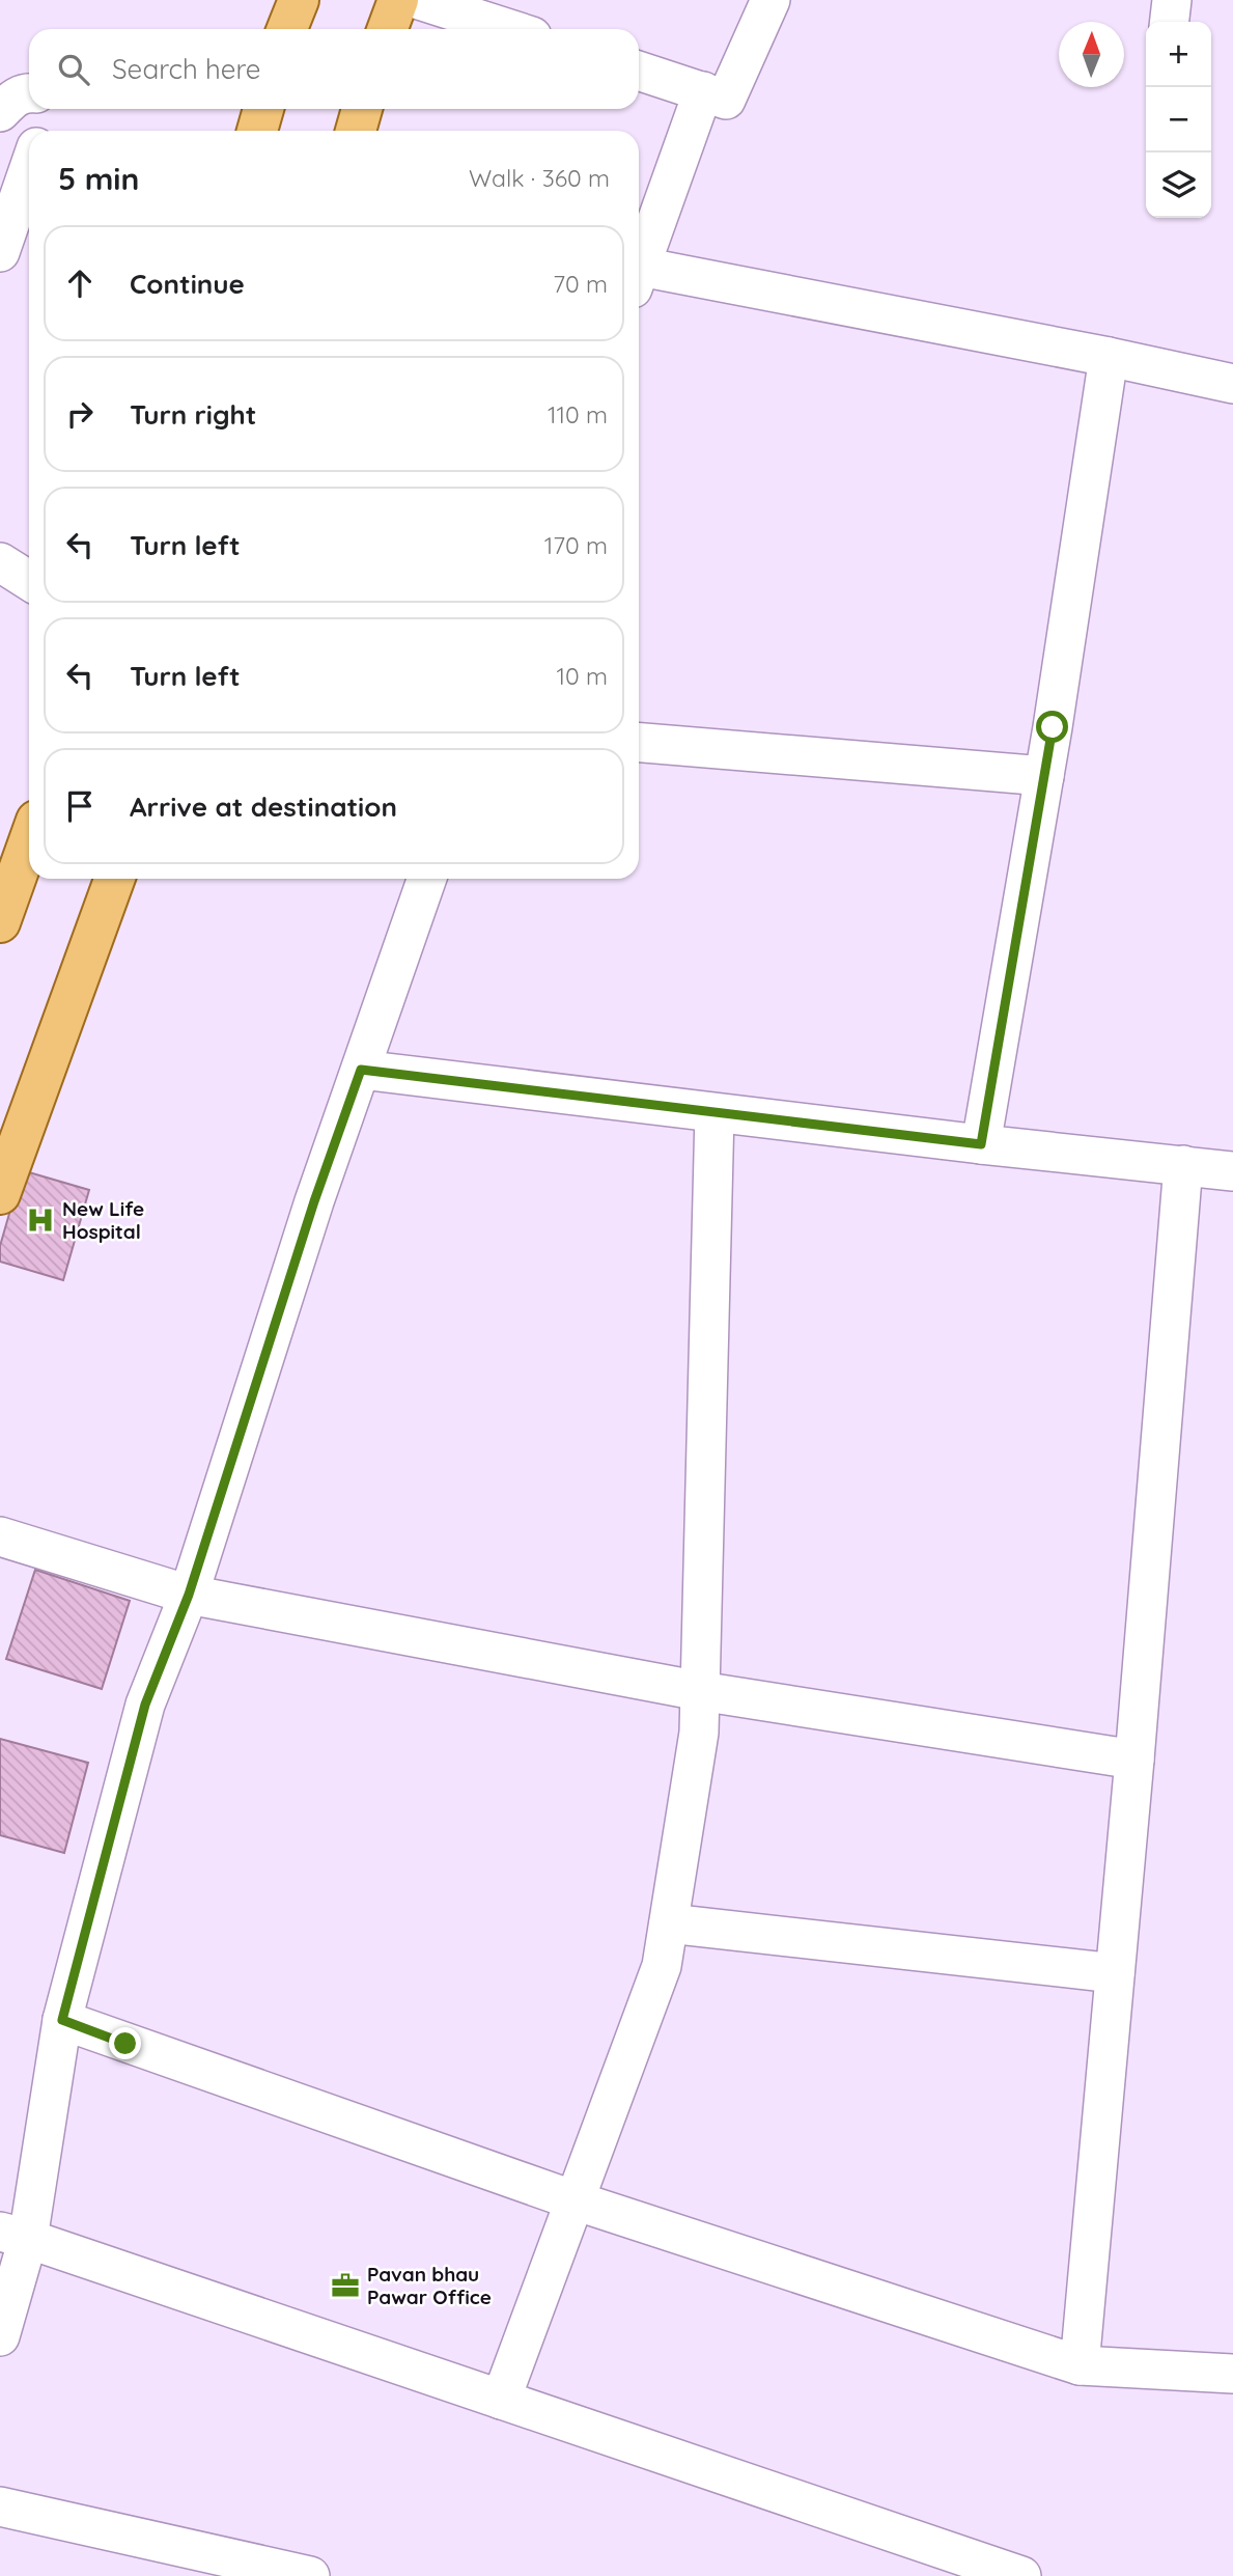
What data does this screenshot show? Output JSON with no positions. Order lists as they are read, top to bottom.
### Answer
{
  "places": {
    "hospital": ["New Life Hospital"],
    "office": ["Pavan bhau Pawar Office"]
  },
  "north": "top",
  "page": {
    "map_buttons": ["+", "−"],
    "search": "Search here",
    "heading": ["5 min", "Walk · 360 m"],
    "list": [
      ["Continue", "70 m"],
      ["Turn right", "110 m"],
      ["Turn left", "170 m"],
      ["Turn left", "10 m"],
      "Arrive at destination"
    ]
  }
}
